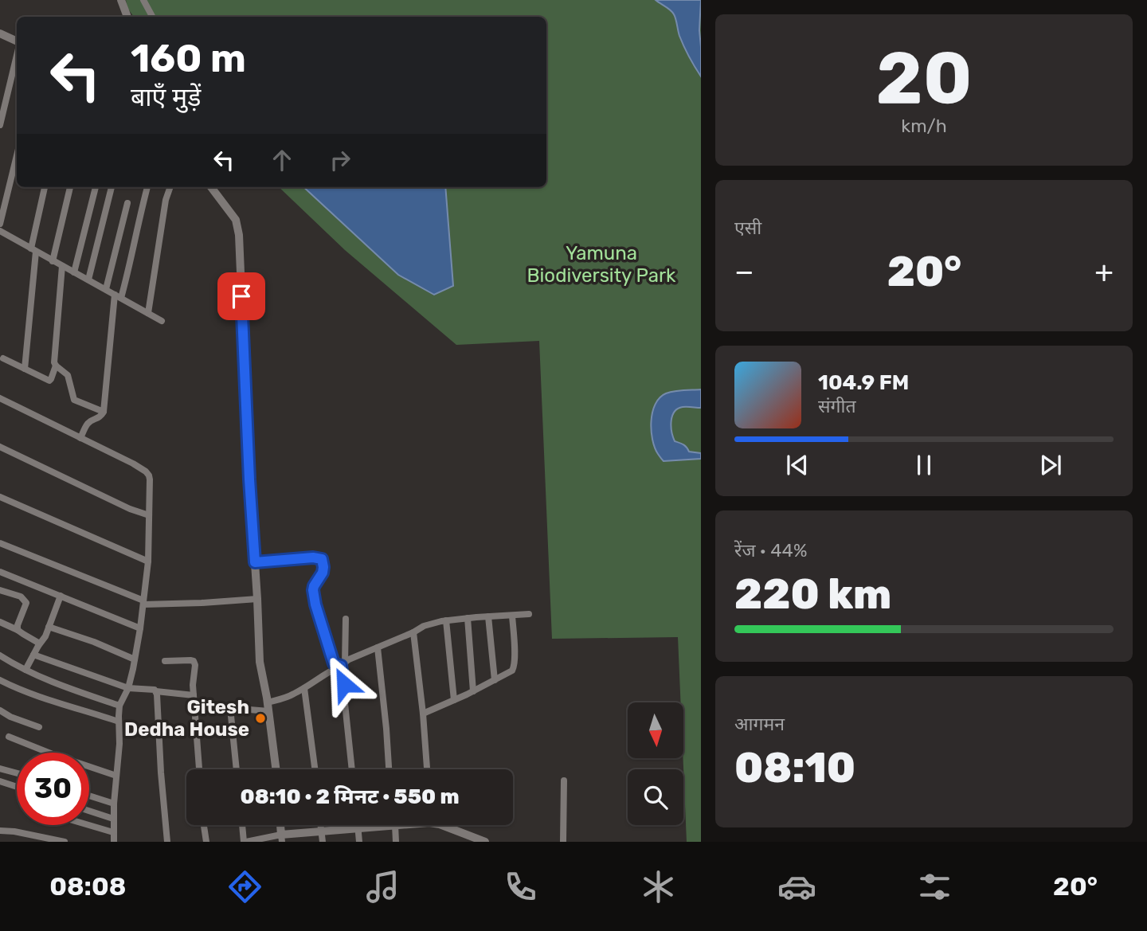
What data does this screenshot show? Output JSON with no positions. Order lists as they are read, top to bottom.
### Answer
{
  "parks": ["Yamuna Biodiversity Park"],
  "places": ["Gitesh Dedha House"],
  "north": "bottom",
  "page": {
    "tile": [
      ["20", "km/h"],
      "एसी",
      ["रेंज · 44%", "220 km"],
      ["आगमन", "08:10"]
    ],
    "turn": ["160 m", "बाएँ मुड़ें"],
    "heat": ["−", "20°", "+"],
    "song": ["104.9 FM", "संगीत"],
    "limit": "30",
    "trip": "08:10 · 2 मिनट · 550 m",
    "tabs": ["08:08", "20°"]
  }
}
